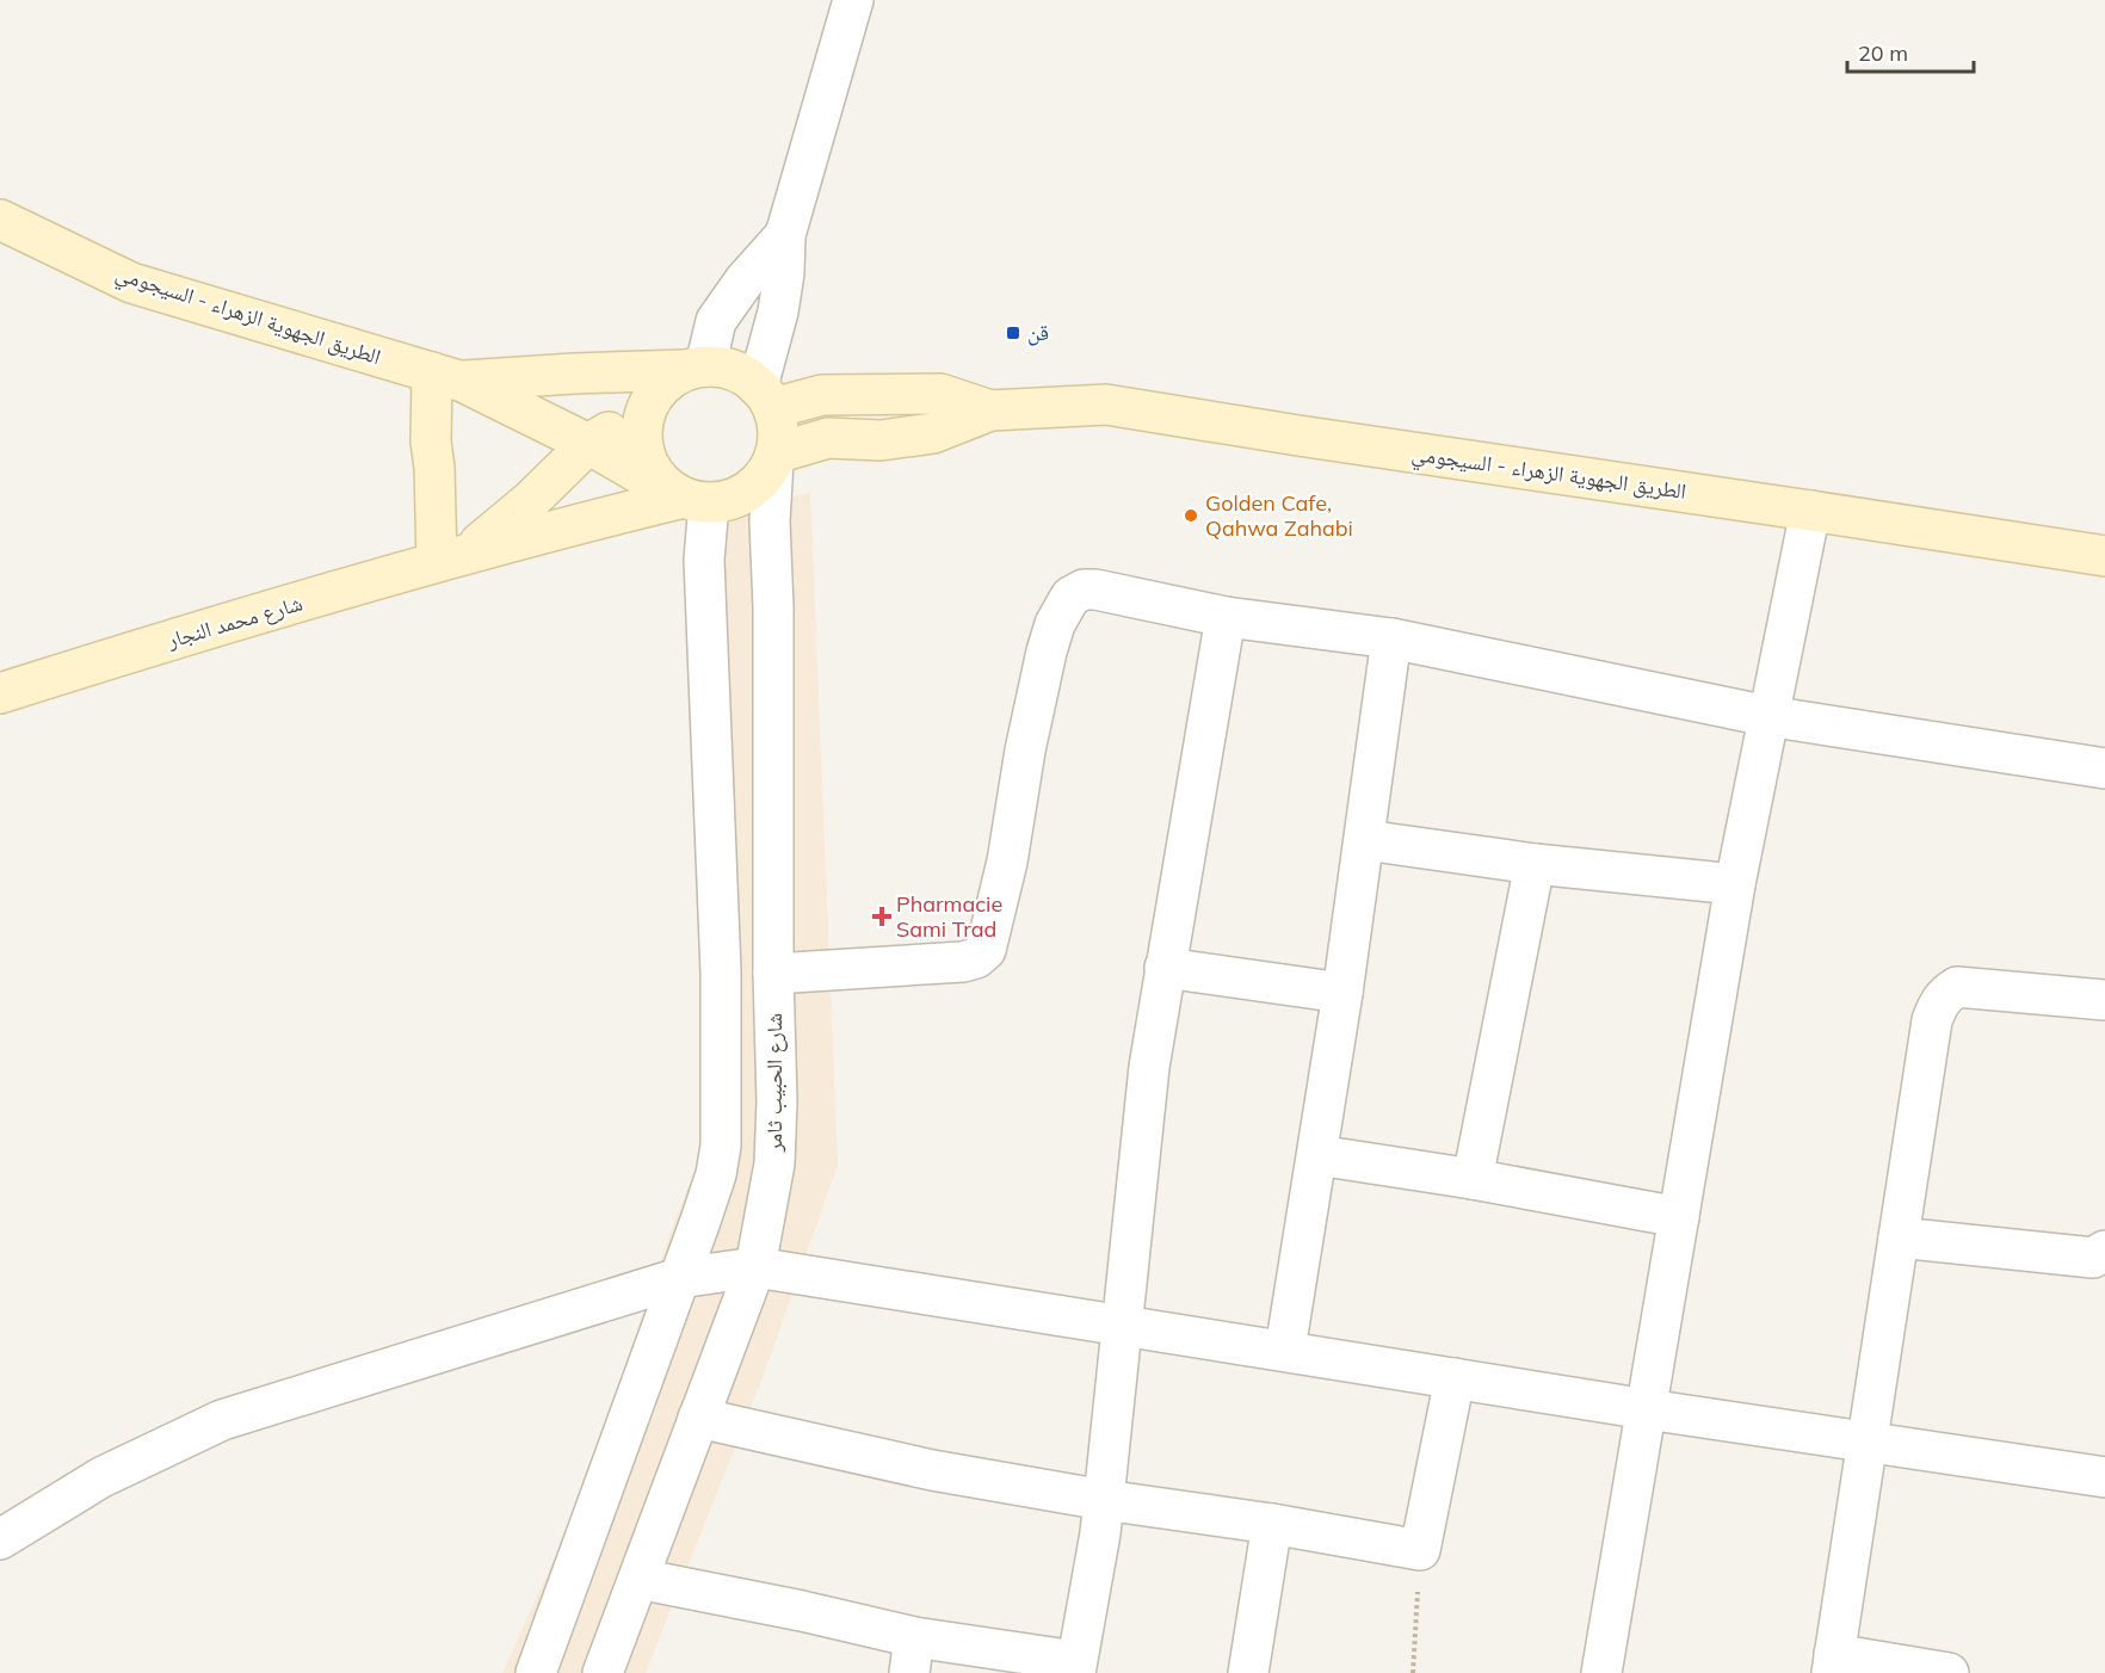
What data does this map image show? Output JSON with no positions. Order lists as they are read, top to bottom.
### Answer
{
  "streets": {
    "main road": ["الطريق الجهوية الزهراء - السيجومي", "شارع محمد النجار"],
    "street": ["شارع الحبيب ثامر"]
  },
  "crossings": [
    ["الطريق الجهوية الزهراء - السيجومي", "شارع محمد النجار"],
    ["الطريق الجهوية الزهراء - السيجومي", "شارع الحبيب ثامر"],
    ["شارع محمد النجار", "شارع الحبيب ثامر"]
  ],
  "places": {
    "transit": ["قن"],
    "other": ["Golden Cafe, Qahwa Zahabi"],
    "health": ["Pharmacie Sami Trad"]
  },
  "scale_bar": "20 m"
}
